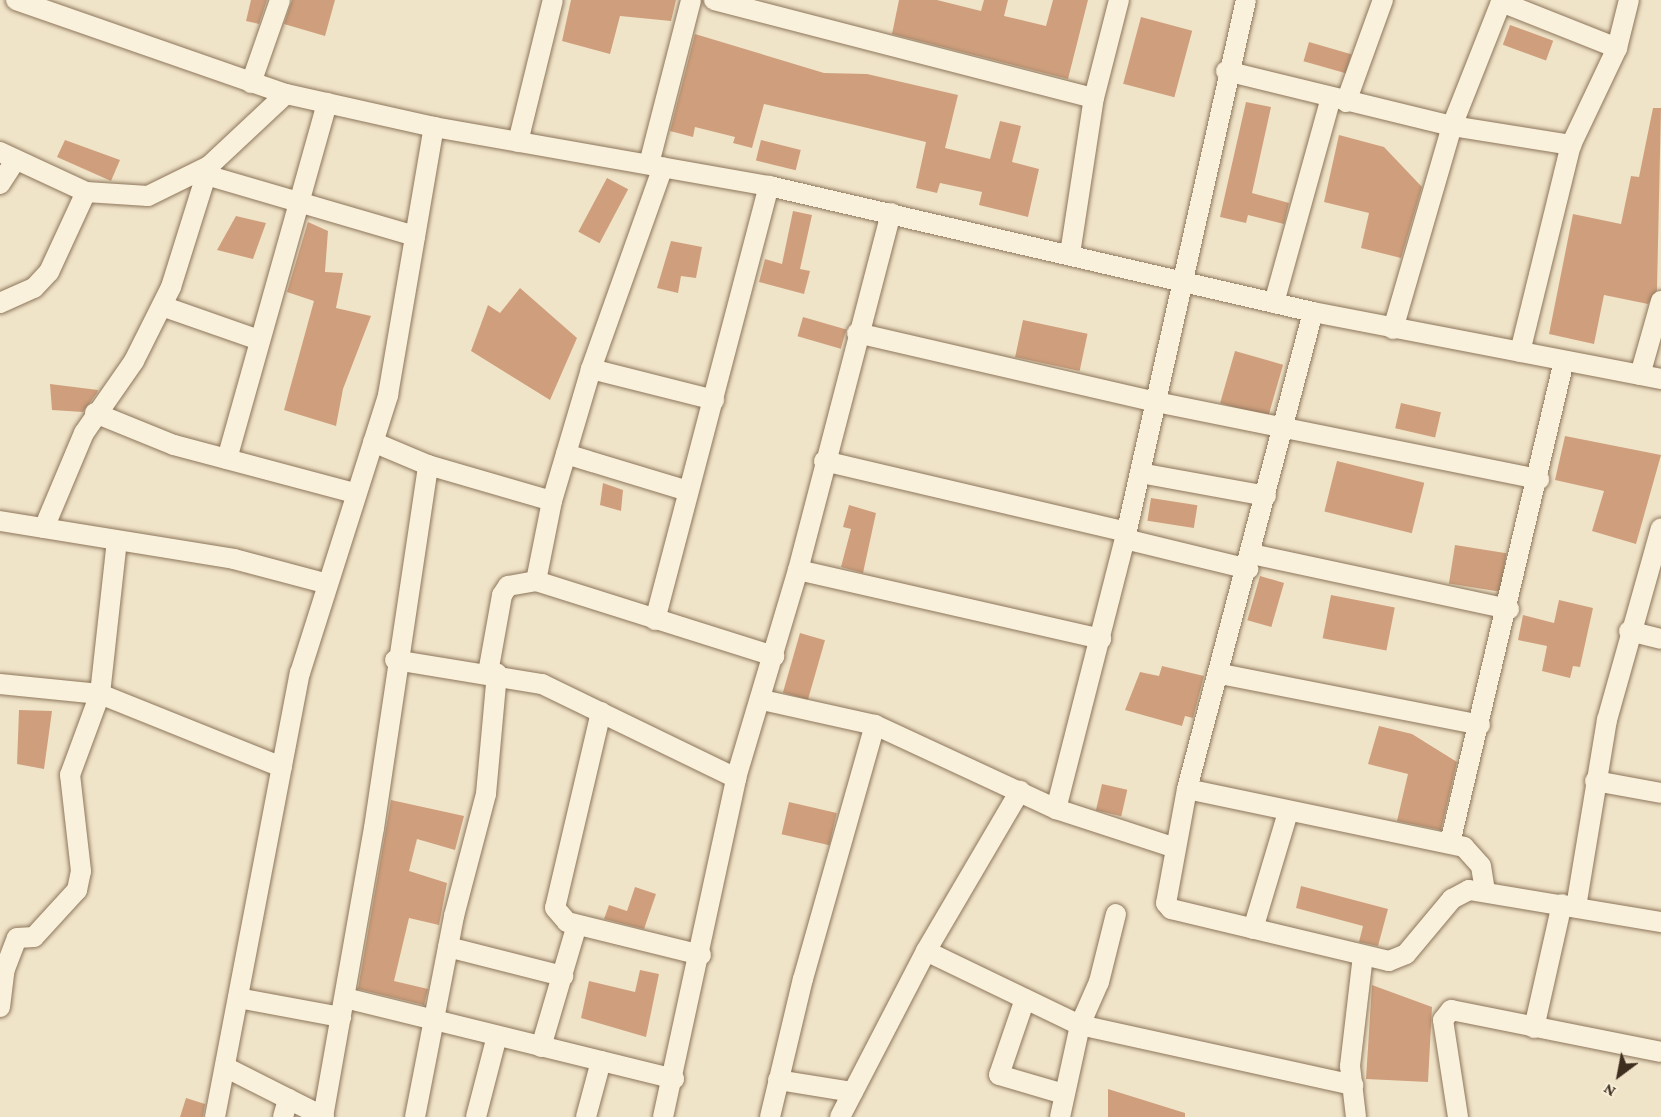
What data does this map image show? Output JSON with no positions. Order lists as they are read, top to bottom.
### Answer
{
  "north": "bottom left"
}
